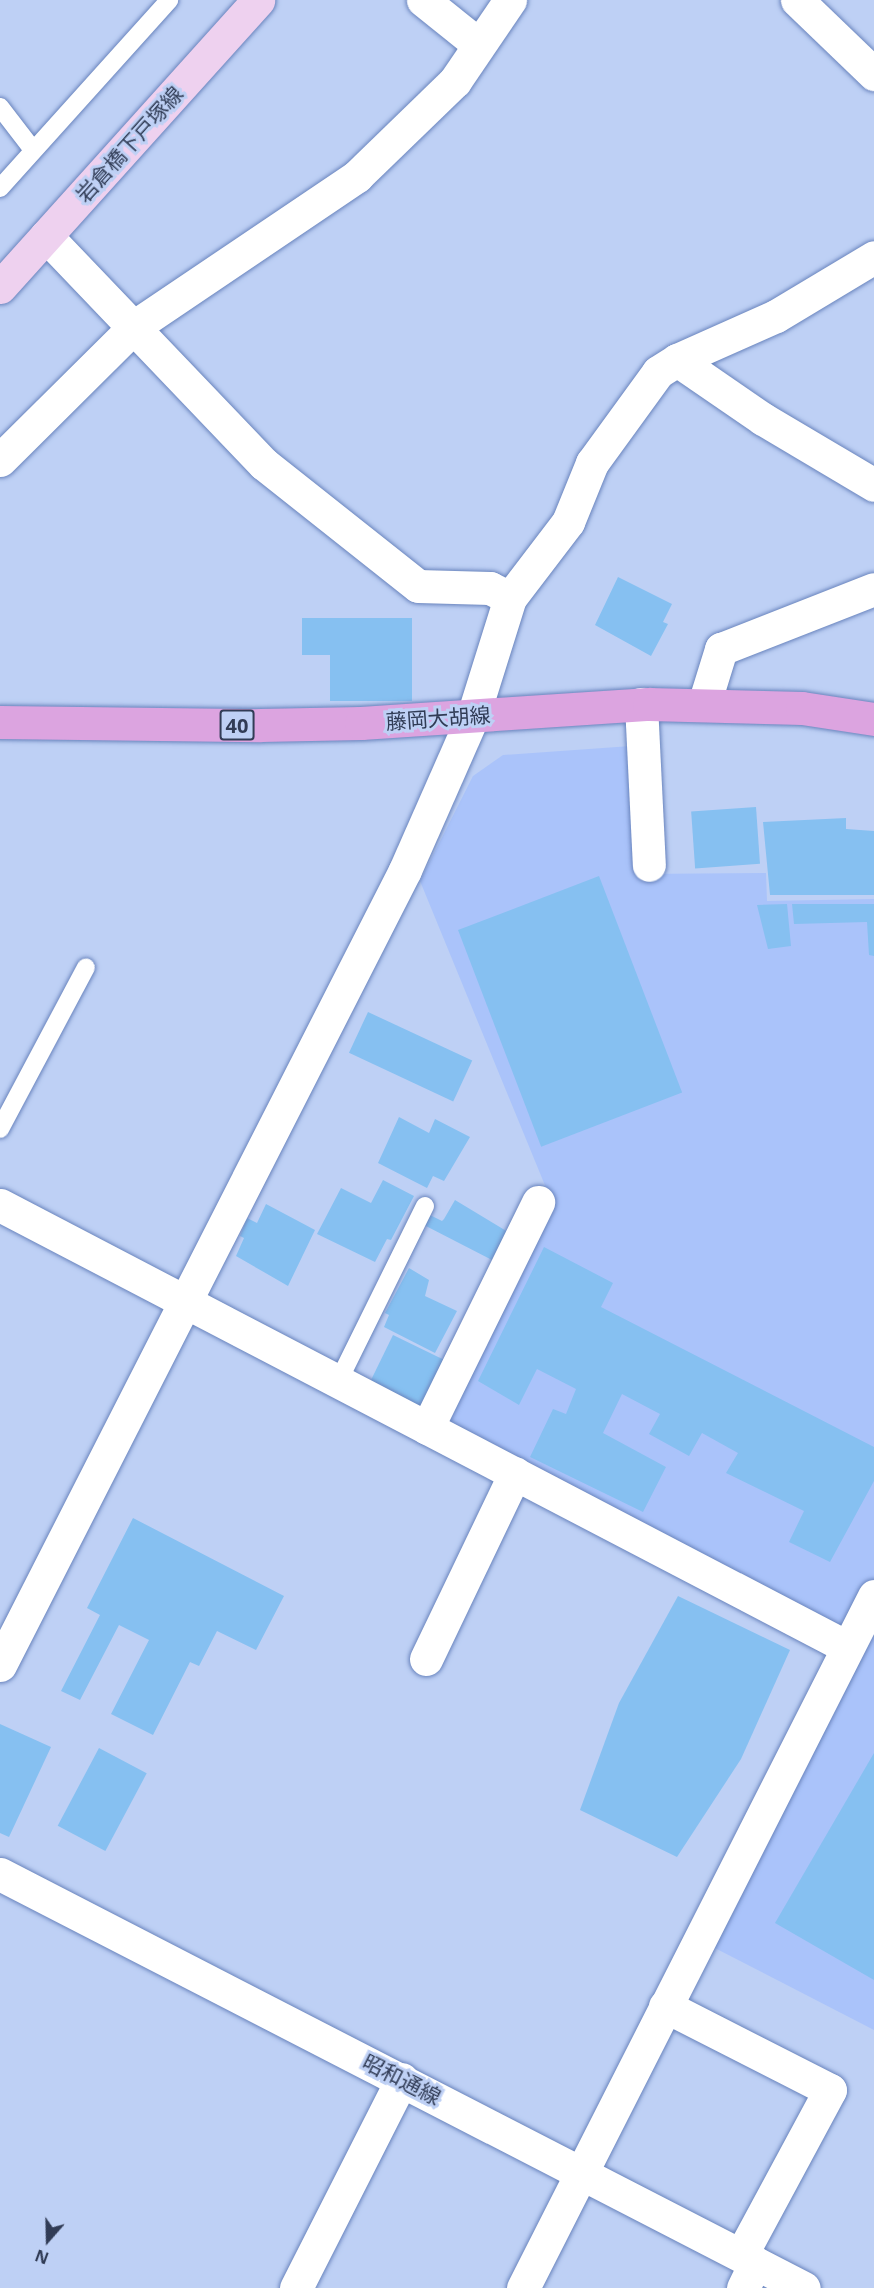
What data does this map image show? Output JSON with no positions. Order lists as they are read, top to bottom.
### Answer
{
  "streets": {
    "main road": ["藤岡大胡線", "40"],
    "street": ["岩倉橋下戸塚線", "昭和通線"]
  },
  "north": "bottom"
}
